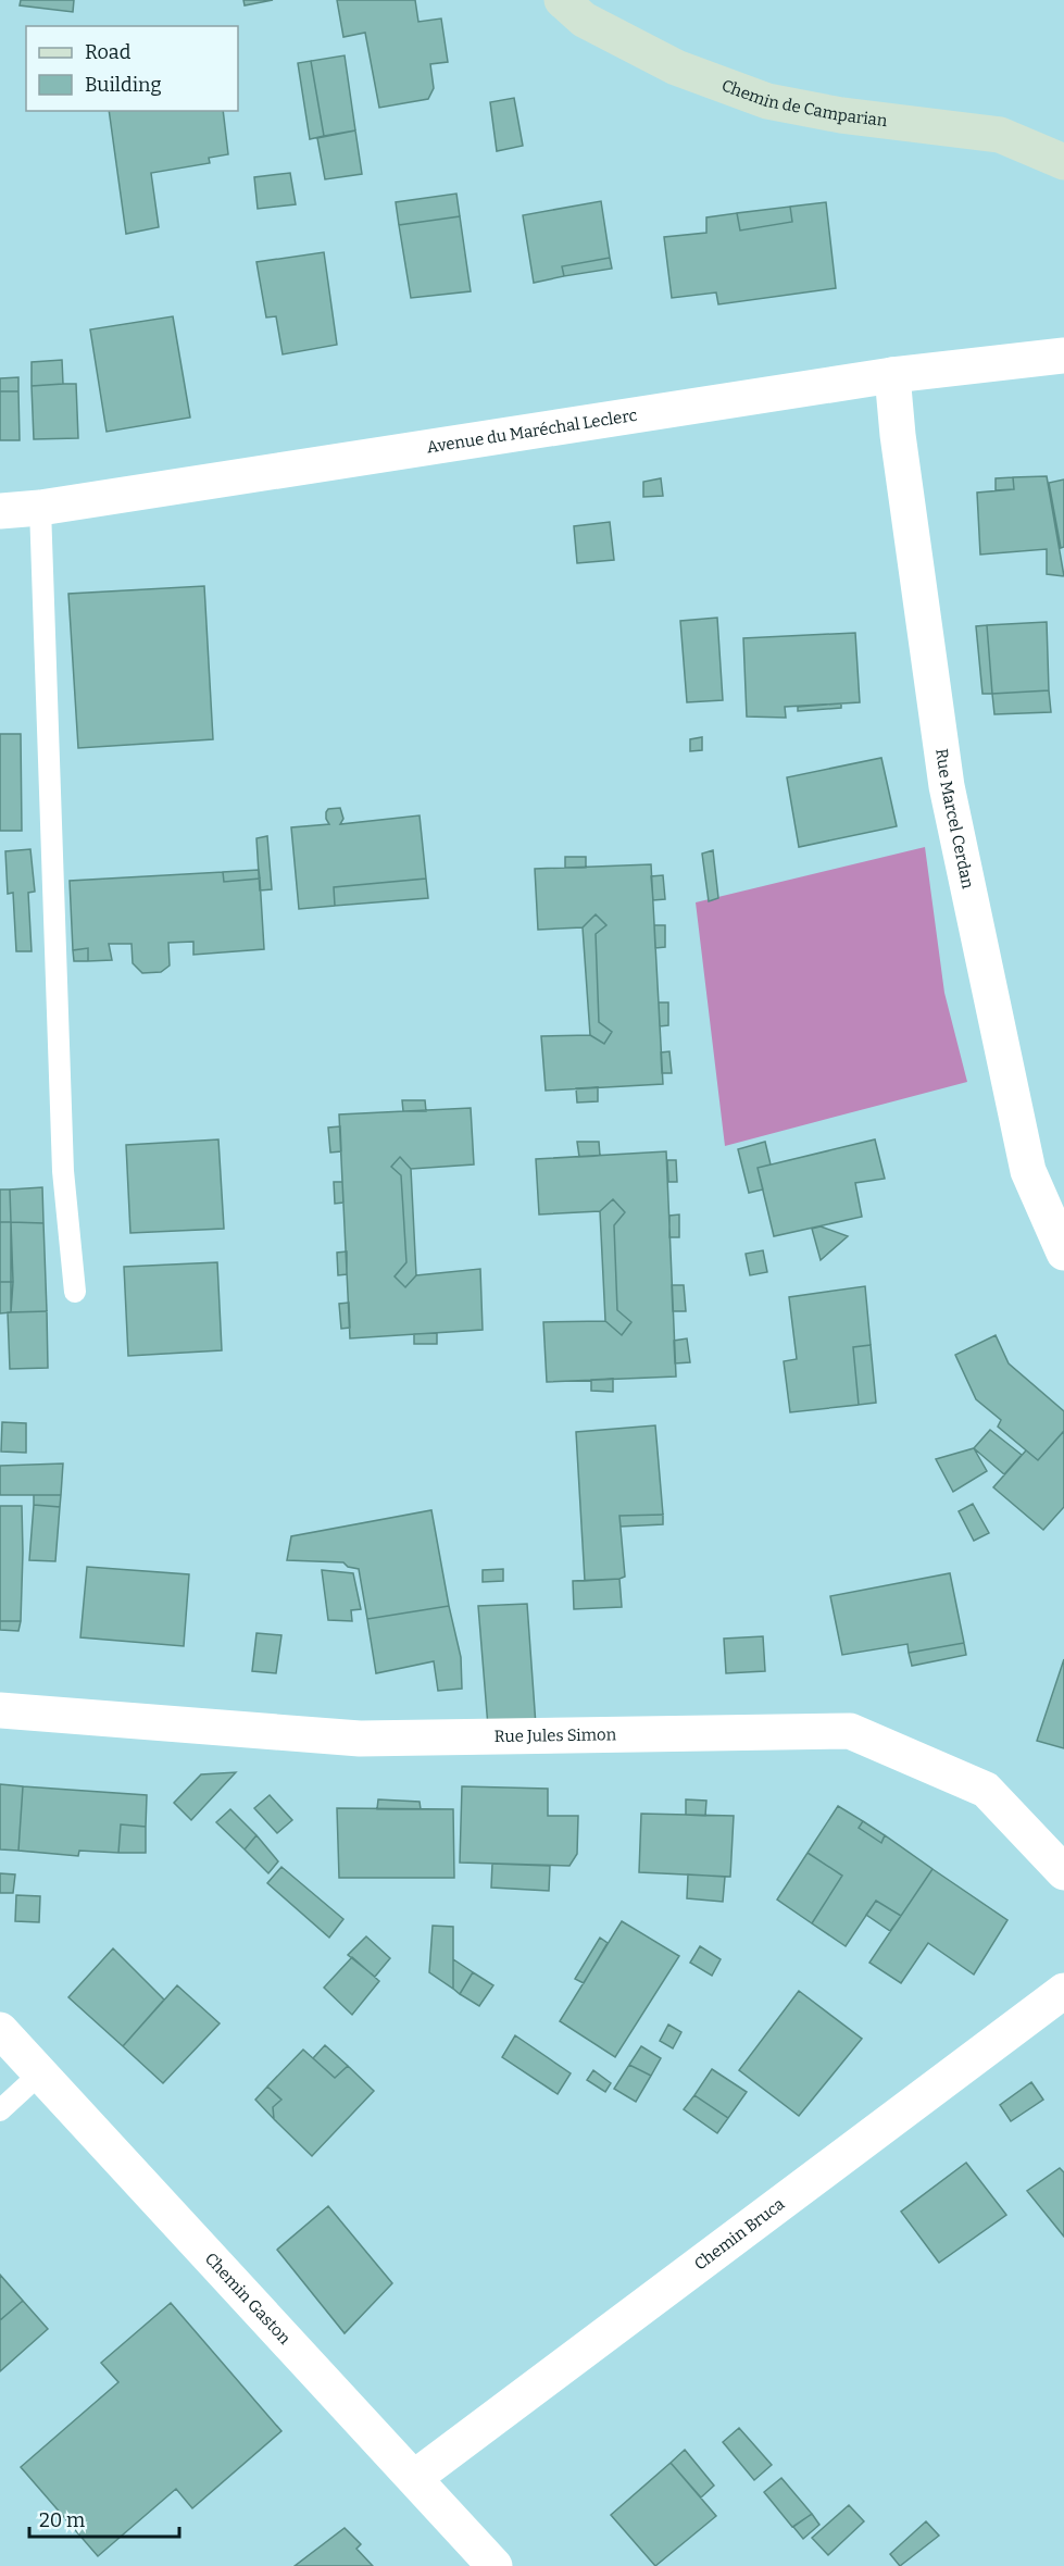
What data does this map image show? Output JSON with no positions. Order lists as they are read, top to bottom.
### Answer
{
  "streets": {
    "main road": ["Chemin de Camparian"],
    "street": [
      "Avenue du Maréchal Leclerc",
      "Rue Marcel Cerdan",
      "Rue Jules Simon",
      "Chemin Bruca",
      "Chemin Gaston"
    ]
  },
  "crossings": [
    ["Avenue du Maréchal Leclerc", "Rue Marcel Cerdan"],
    ["Chemin Bruca", "Chemin Gaston"]
  ],
  "legend": ["Road", "Building"],
  "scale_bar": "20 m"
}
